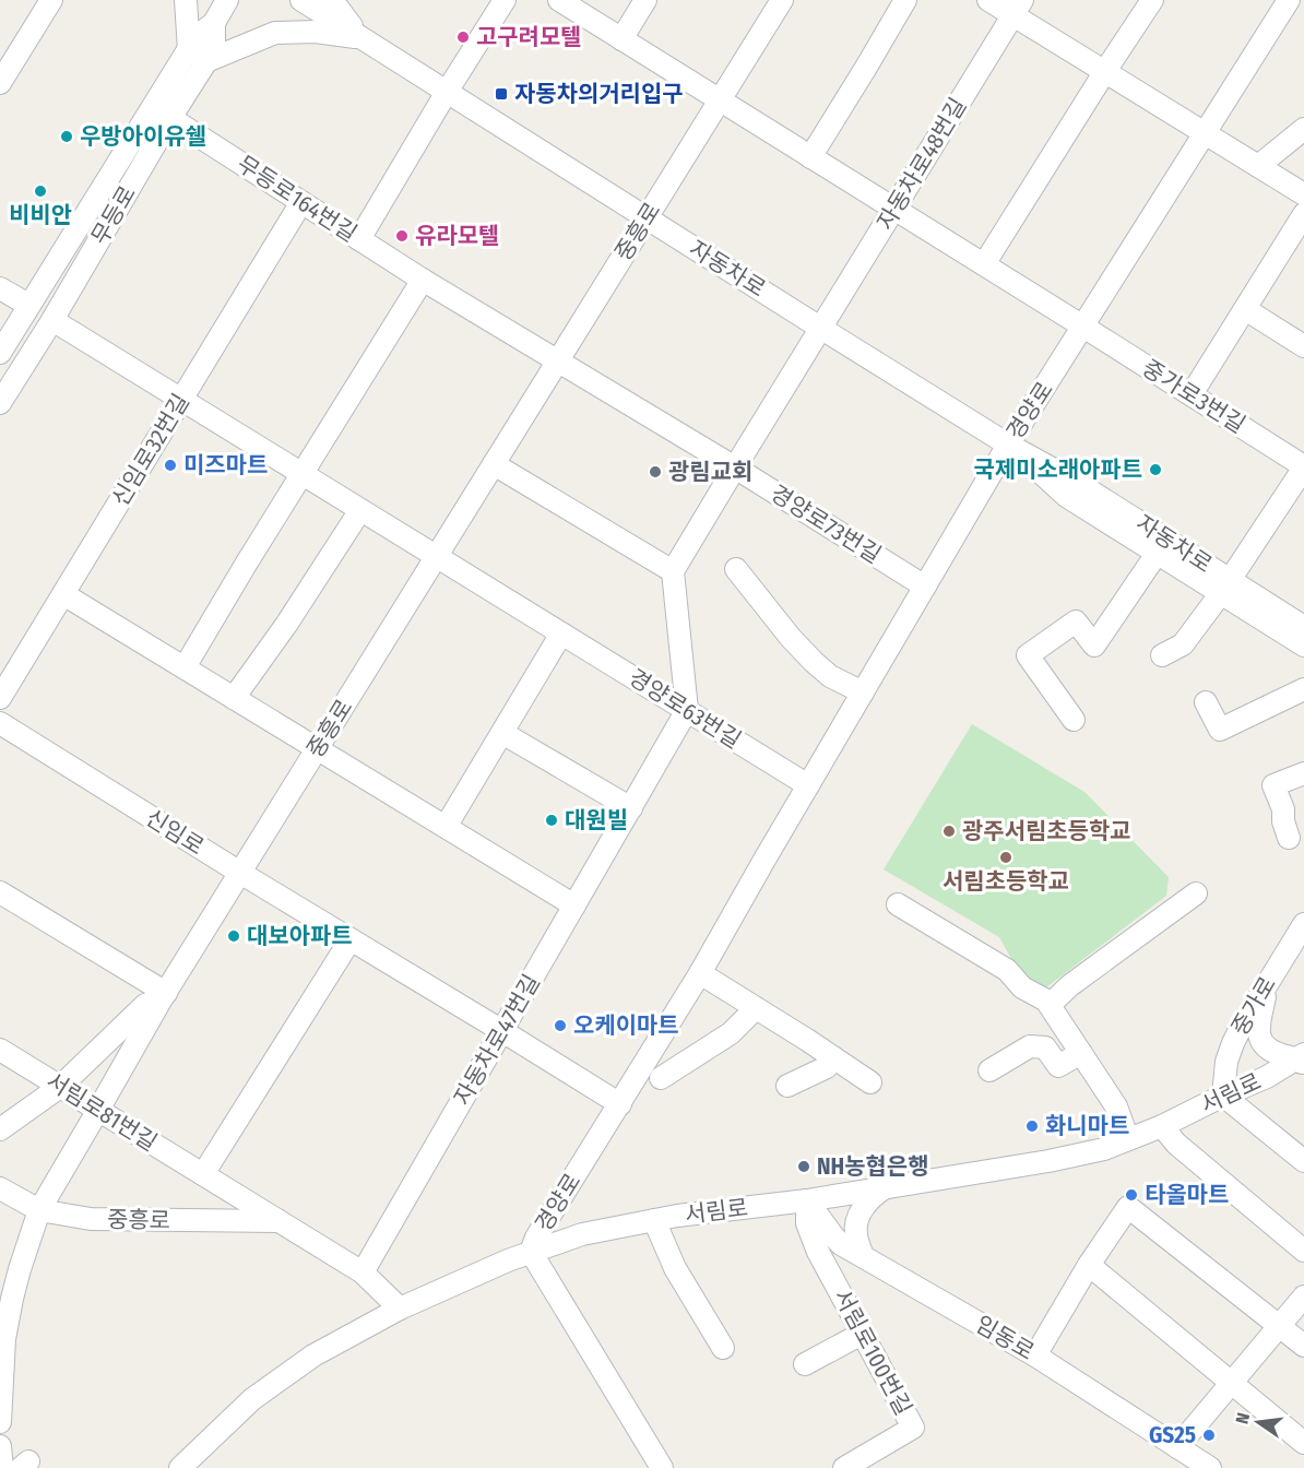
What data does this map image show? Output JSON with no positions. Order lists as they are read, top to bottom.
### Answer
{
  "streets": {
    "street": [
      "자동차로48번길",
      "무등로164번길",
      "무등로",
      "중흥로",
      "자동차로",
      "중가로3번길",
      "경양로",
      "신임로32번길",
      "경양로73번길",
      "경양로63번길",
      "신임로",
      "중가로",
      "자동차로47번길",
      "서림로",
      "서림로81번길",
      "임동로",
      "서림로100번길"
    ]
  },
  "crossings": [
    ["자동차로48번길", "자동차로"],
    ["자동차로48번길", "중가로3번길"],
    ["무등로164번길", "무등로"],
    ["무등로164번길", "중흥로"],
    ["무등로164번길", "신임로32번길"],
    ["무등로164번길", "경양로73번길"],
    ["무등로", "경양로63번길"],
    ["중흥로", "자동차로"],
    ["중흥로", "중가로3번길"],
    ["중흥로", "경양로73번길"],
    ["중흥로", "경양로63번길"],
    ["중흥로", "신임로"],
    ["중흥로", "서림로81번길"],
    ["자동차로", "경양로"],
    ["중가로3번길", "경양로"],
    ["경양로", "경양로73번길"],
    ["경양로", "경양로63번길"],
    ["경양로", "신임로"],
    ["경양로", "서림로"],
    ["신임로32번길", "경양로63번길"],
    ["경양로63번길", "자동차로47번길"],
    ["신임로", "자동차로47번길"],
    ["중가로", "서림로"],
    ["자동차로47번길", "서림로81번길"],
    ["서림로", "서림로81번길"],
    ["서림로", "임동로"],
    ["서림로", "서림로100번길"],
    ["임동로", "서림로100번길"]
  ],
  "places": {
    "other": [
      "고구려모텔",
      "우방아이유쉘",
      "비비안",
      "유라모텔",
      "미즈마트",
      "국제미소래아파트",
      "광림교회",
      "대원빌",
      "광주서림초등학교",
      "서림초등학교",
      "대보아파트",
      "오케이마트",
      "화니마트",
      "NH농협은행",
      "타올마트",
      "GS25"
    ],
    "transit": ["자동차의거리입구"]
  },
  "north": "left"
}
